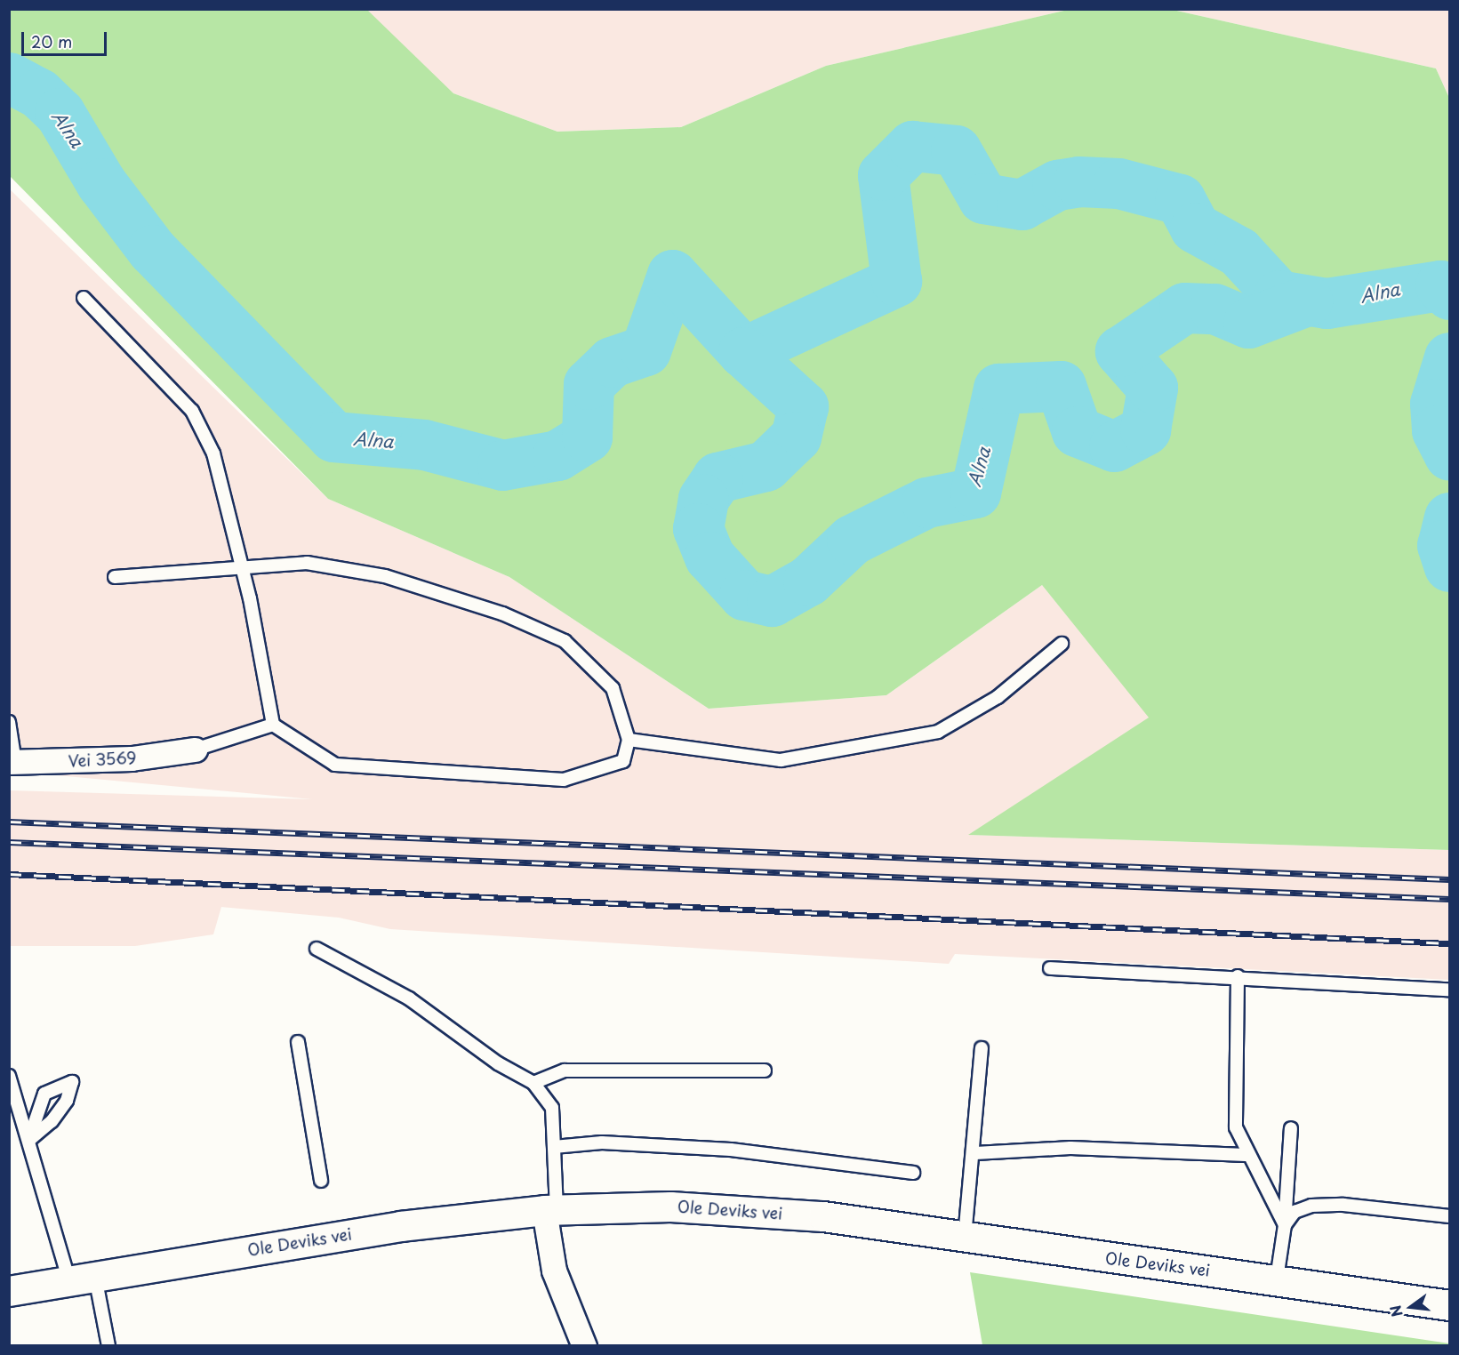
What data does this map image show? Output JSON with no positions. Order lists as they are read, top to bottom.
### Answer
{
  "streets": {
    "street": ["Vei 3569", "Ole Deviks vei"]
  },
  "water": ["Alna"],
  "scale_bar": "20 m",
  "north": "left"
}
